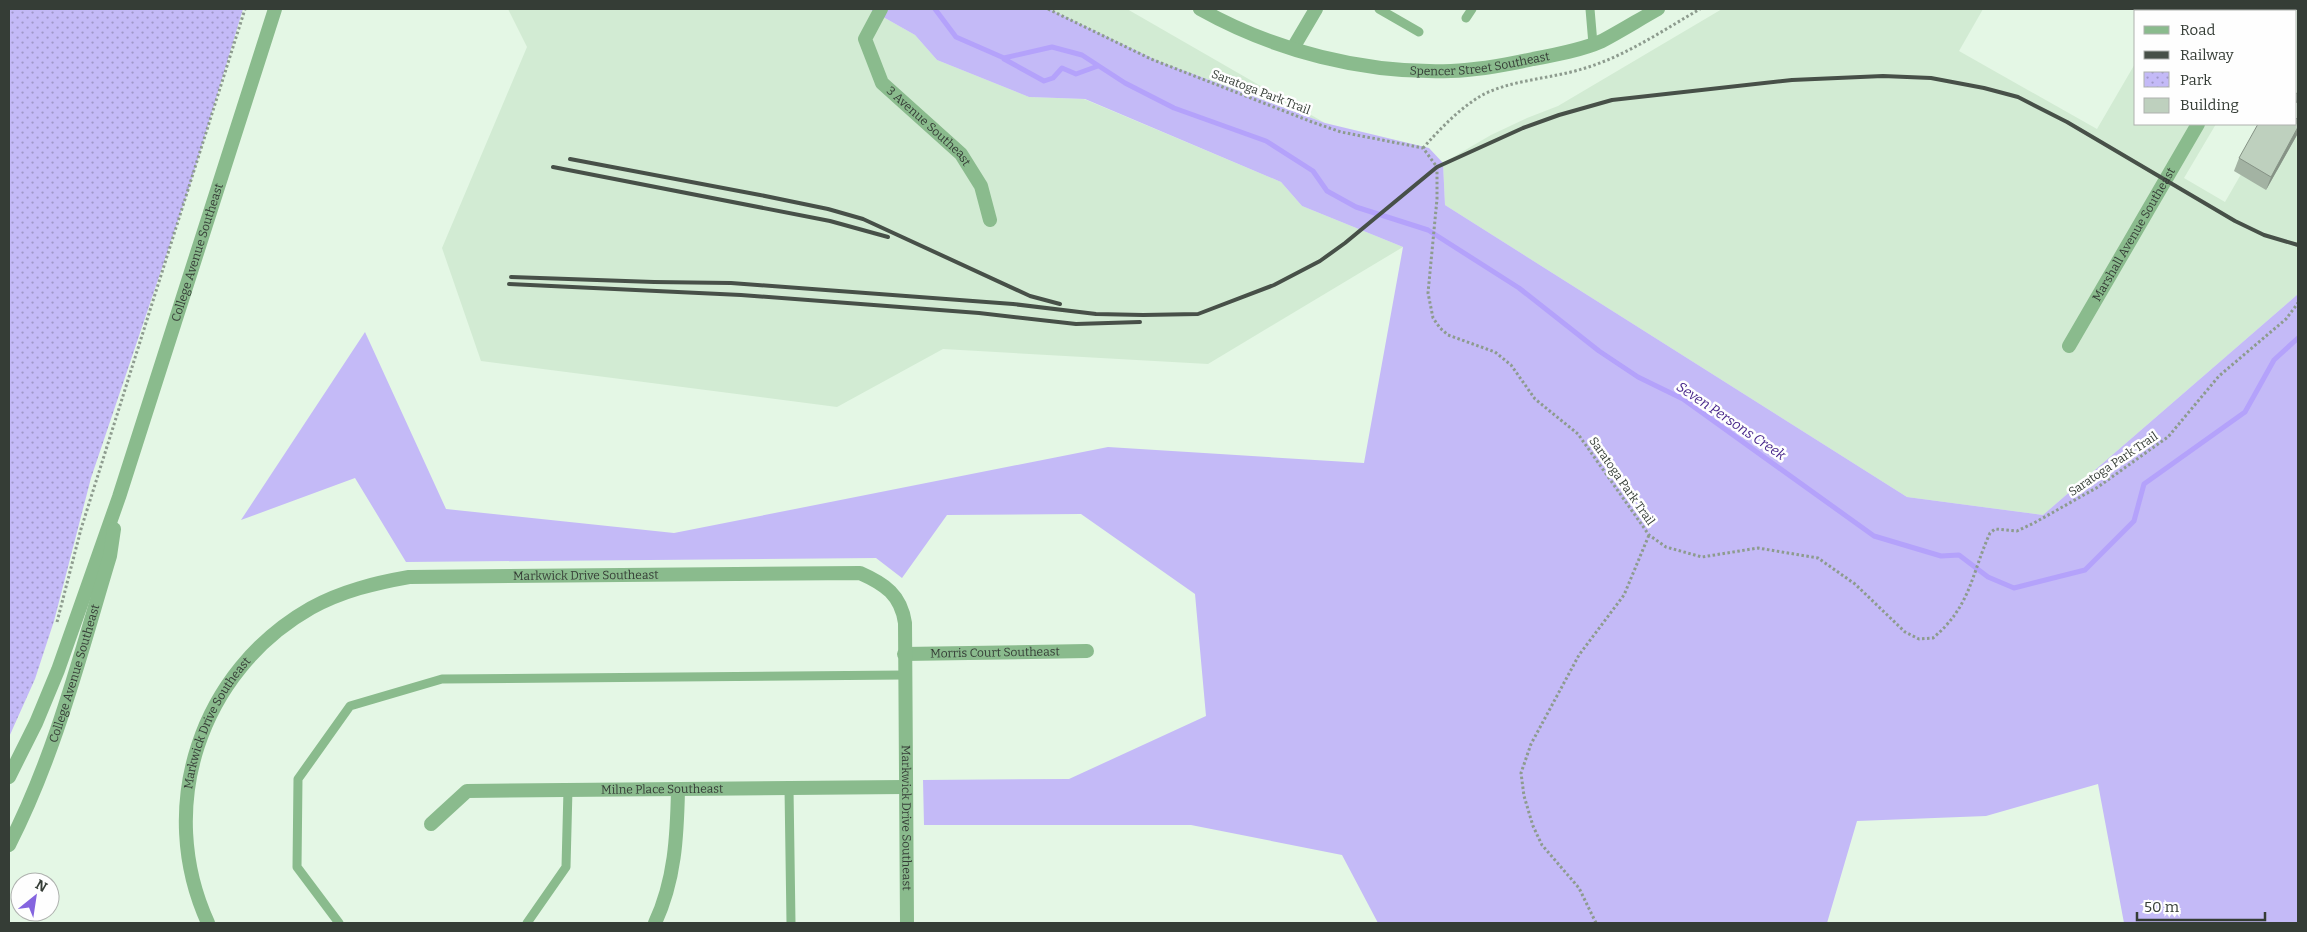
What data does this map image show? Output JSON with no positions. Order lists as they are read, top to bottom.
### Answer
{
  "streets": {
    "street": [
      "Spencer Street Southeast",
      "3 Avenue Southeast",
      "Marshall Avenue Southeast",
      "College Avenue Southeast",
      "Markwick Drive Southeast",
      "Morris Court Southeast",
      "Milne Place Southeast"
    ],
    "path": ["Saratoga Park Trail"]
  },
  "crossings": [
    ["Markwick Drive Southeast", "Morris Court Southeast"],
    ["Markwick Drive Southeast", "Milne Place Southeast"]
  ],
  "water": ["Seven Persons Creek"],
  "legend": [
    "Road",
    "Railway",
    "Park",
    "Building"
  ],
  "scale_bar": "50 m",
  "north": "top right"
}
